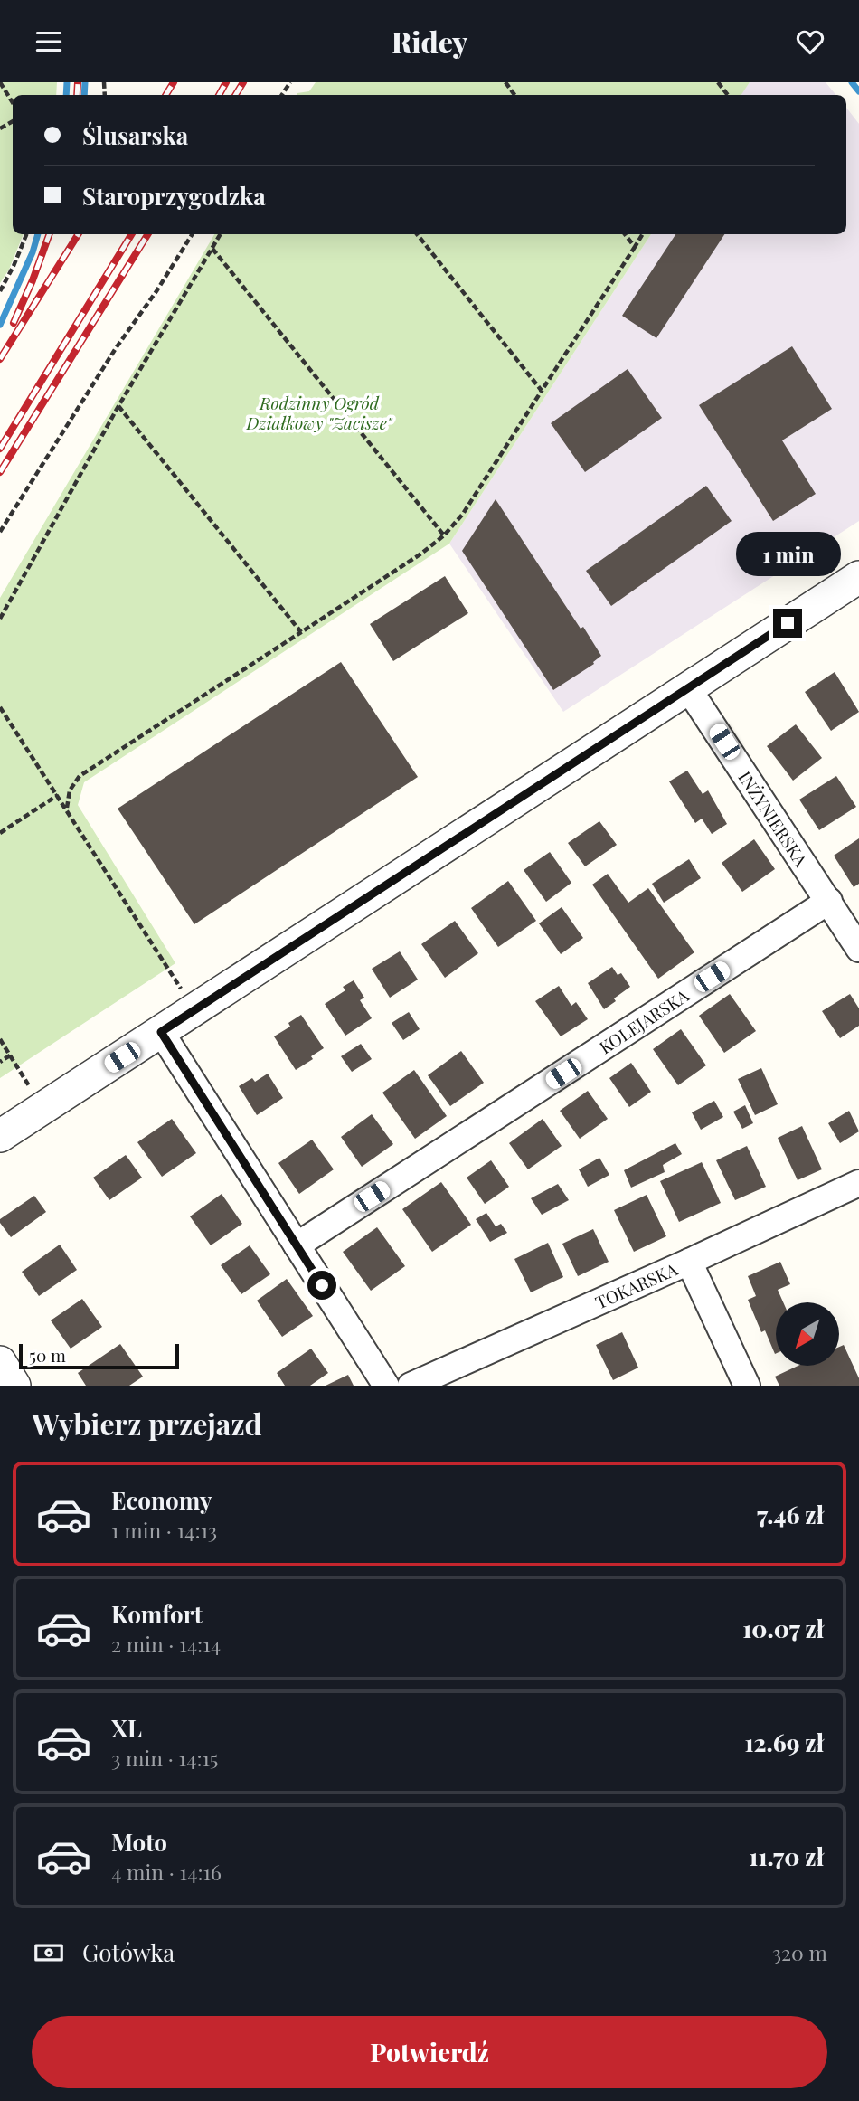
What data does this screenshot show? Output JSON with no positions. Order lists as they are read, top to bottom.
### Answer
{
  "streets": {
    "street": ["INŻYNIERSKA", "KOLEJARSKA", "TOKARSKA"]
  },
  "crossings": [
    ["INŻYNIERSKA", "KOLEJARSKA"]
  ],
  "parks": ["Rodzinny Ogród Działkowy \"Zacisze\""],
  "scale_bar": "50 m",
  "north": "bottom left",
  "page": {
    "header": "Ridey",
    "banner": ["Ślusarska", "Staroprzygodzka"],
    "bubble": "1 min",
    "scale": "50 m",
    "heading": "Wybierz przejazd",
    "list": [
      {
        "name": "Economy",
        "note": "1 min · 14:13",
        "value": "7.46 zł"
      },
      {
        "name": "Komfort",
        "note": "2 min · 14:14",
        "value": "10.07 zł"
      },
      {
        "name": "XL",
        "note": "3 min · 14:15",
        "value": "12.69 zł"
      },
      {
        "name": "Moto",
        "note": "4 min · 14:16",
        "value": "11.70 zł"
      }
    ],
    "pay": ["Gotówka", "320 m"],
    "buttons": "Potwierdź"
  }
}
